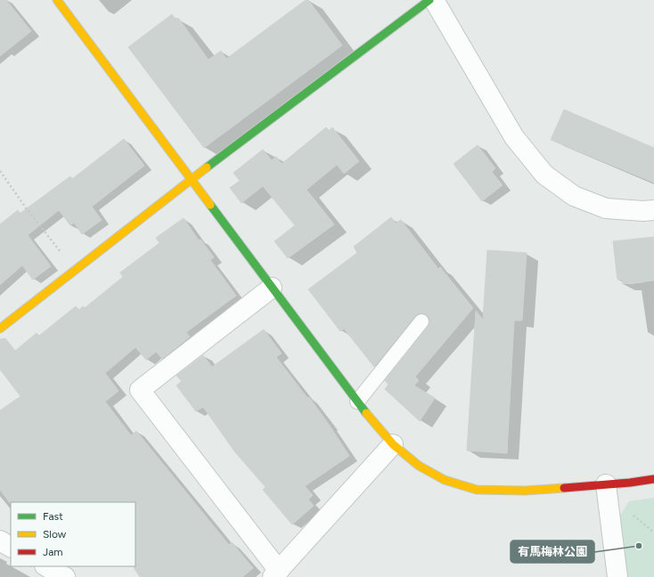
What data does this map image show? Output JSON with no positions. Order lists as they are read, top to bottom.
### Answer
{
  "places": ["有馬梅林公園"],
  "legend": ["Fast", "Slow", "Jam"]
}
